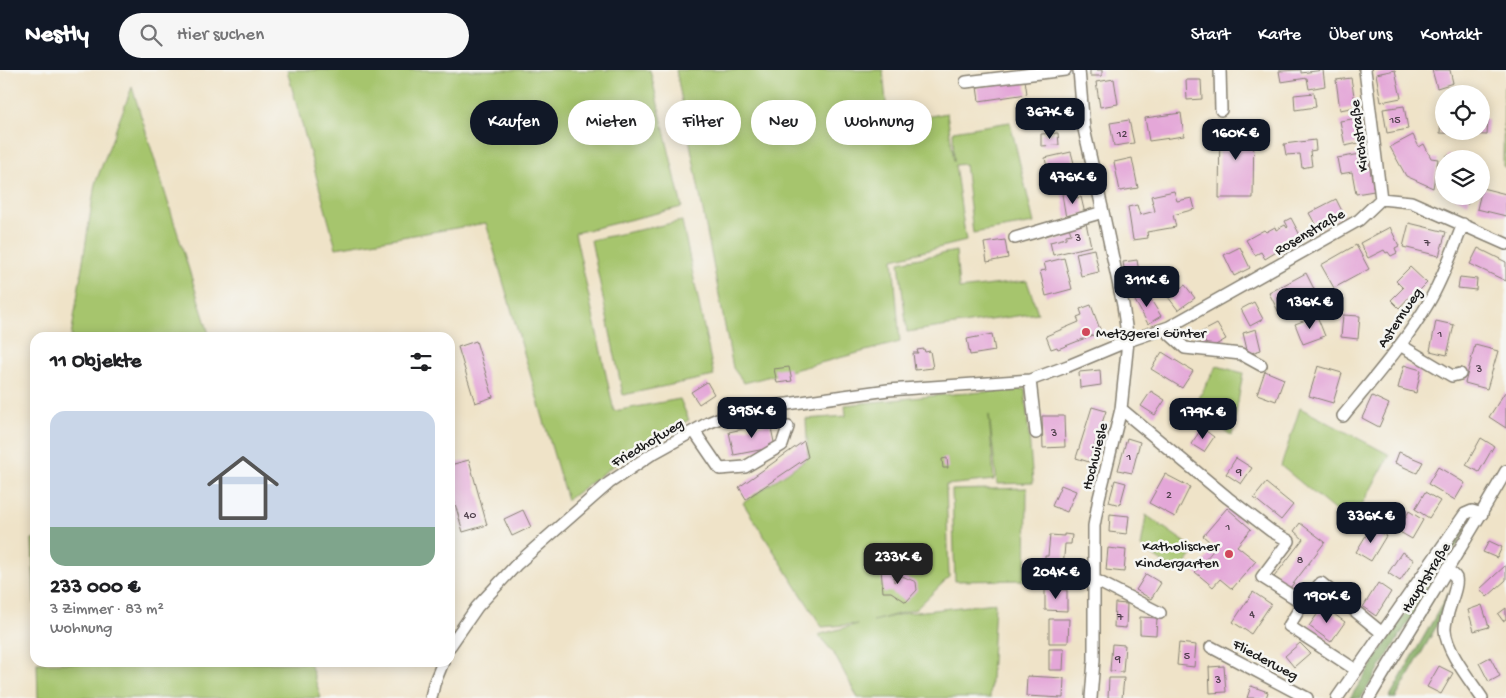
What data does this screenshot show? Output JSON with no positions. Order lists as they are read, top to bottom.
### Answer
{
  "streets": {
    "street": [
      "Kirchstraße",
      "Rosenstraße",
      "Asternweg",
      "Friedhofweg",
      "Hochwiesle",
      "Hauptstraße",
      "Fliederweg"
    ]
  },
  "crossings": [
    ["Kirchstraße", "Rosenstraße"],
    ["Rosenstraße", "Friedhofweg"],
    ["Rosenstraße", "Hochwiesle"],
    ["Friedhofweg", "Hochwiesle"]
  ],
  "places": ["Metzgerei Günter", "Katholischer Kindergarten"],
  "house_numbers": [
    "15",
    "12",
    "3",
    "7",
    "1",
    "3",
    "3",
    "1",
    "9",
    "2",
    "40",
    "1",
    "8",
    "4",
    "7",
    "5",
    "9",
    "3"
  ],
  "page": {
    "header": "Nestly",
    "search": "Hier suchen",
    "nav": [
      "Start",
      "Karte",
      "Über uns",
      "Kontakt"
    ],
    "price": [
      "367K €",
      "160K €",
      "476K €",
      "311K €",
      "136K €",
      "395K €",
      "179K €",
      "336K €",
      "233K €",
      "204K €",
      "190K €"
    ],
    "chip": [
      "Kaufen",
      "Mieten",
      "Filter",
      "Neu",
      "Wohnung"
    ],
    "heading": "11 Objekte",
    "list": [
      {
        "name": "233 000 €",
        "note": "3 Zimmer · 83 m² · Wohnung"
      }
    ]
  }
}
